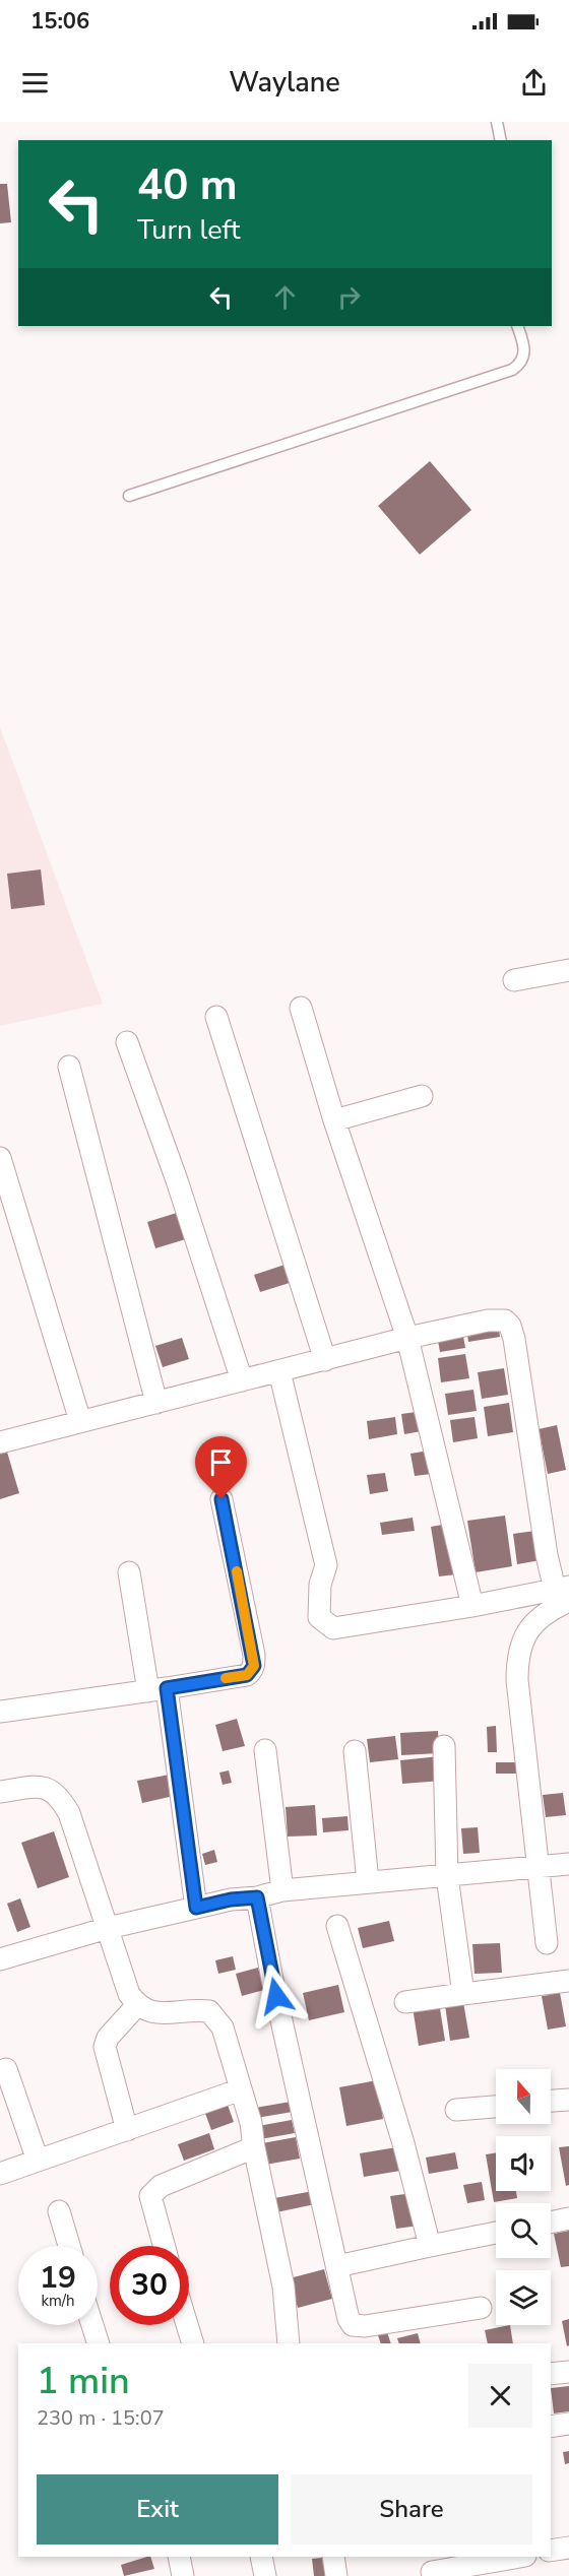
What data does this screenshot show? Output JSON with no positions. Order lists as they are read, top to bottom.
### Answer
{
  "north": "top",
  "page": {
    "status": "15:06",
    "header": "Waylane",
    "turn": ["40 m", "Turn left"],
    "speed": "19 km/h",
    "limit": "30",
    "heading": ["1 min", "230 m · 15:07"],
    "buttons": ["Exit", "Share"]
  }
}
